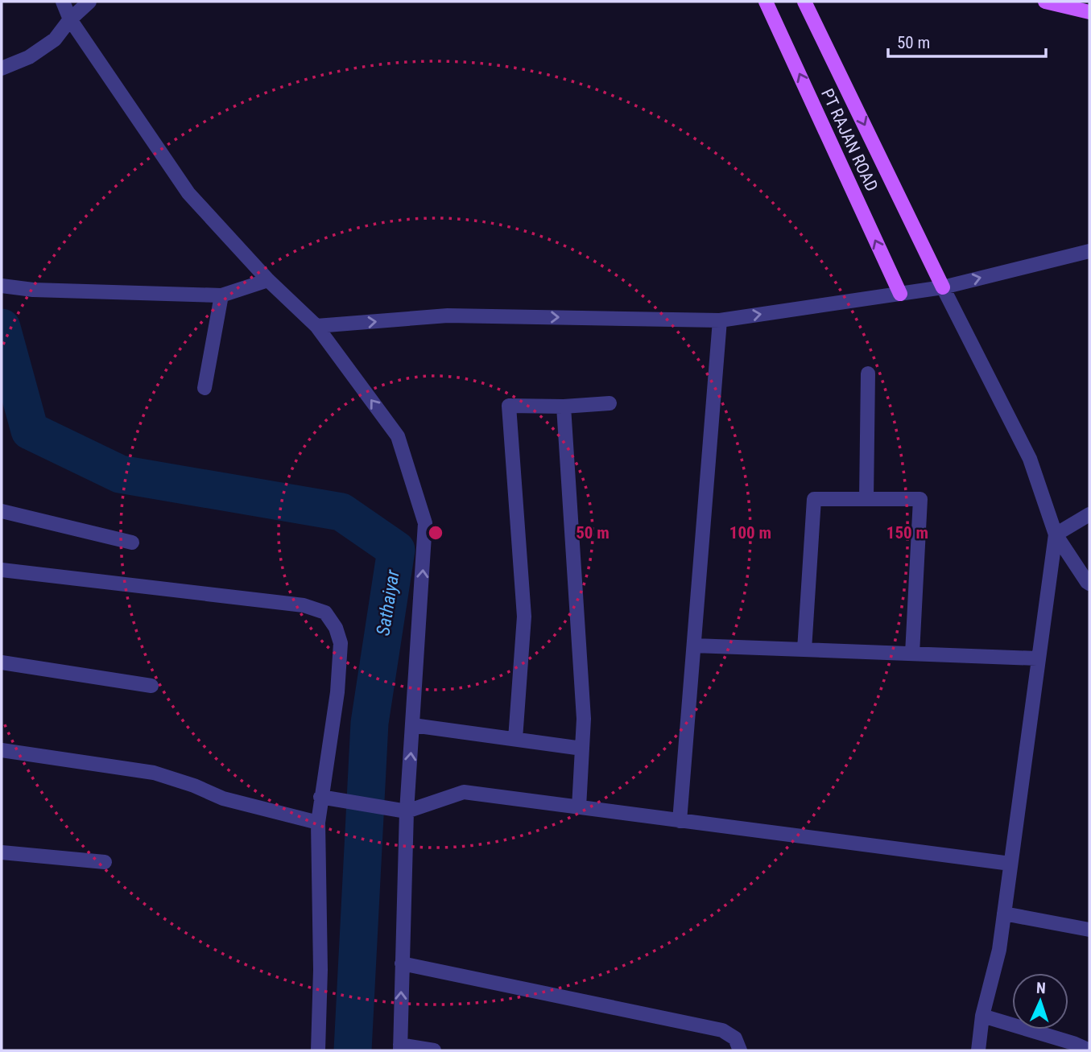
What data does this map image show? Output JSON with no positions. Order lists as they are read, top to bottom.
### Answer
{
  "streets": {
    "main road": ["PT RAJAN ROAD"]
  },
  "water": ["Sathaiyar"],
  "scale_bar": "50 m",
  "north": "top",
  "rings": ["50 m", "100 m", "150 m"]
}
